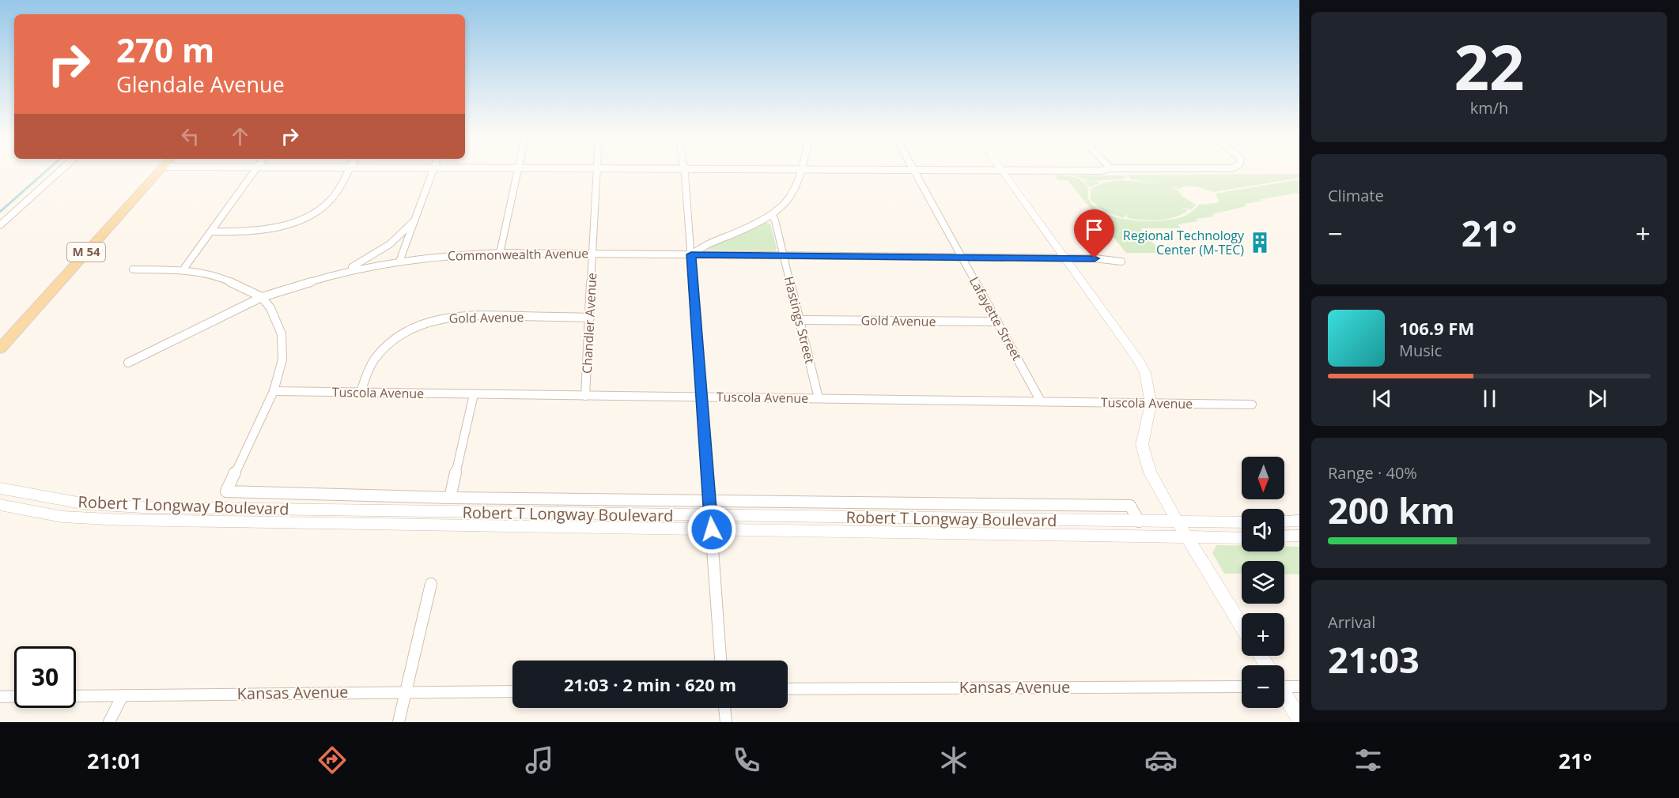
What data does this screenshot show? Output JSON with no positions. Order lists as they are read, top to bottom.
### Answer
{
  "streets": {
    "main road": ["M 54"],
    "street": [
      "Commonwealth Avenue",
      "Gold Avenue",
      "Lafayette Street",
      "Hastings Street",
      "Chandler Avenue",
      "Tuscola Avenue",
      "Robert T Longway Boulevard",
      "Kansas Avenue"
    ]
  },
  "crossings": [
    ["Commonwealth Avenue", "Lafayette Street"],
    ["Commonwealth Avenue", "Hastings Street"],
    ["Commonwealth Avenue", "Chandler Avenue"],
    ["Gold Avenue", "Lafayette Street"],
    ["Gold Avenue", "Hastings Street"],
    ["Gold Avenue", "Chandler Avenue"],
    ["Gold Avenue", "Tuscola Avenue"],
    ["Lafayette Street", "Tuscola Avenue"],
    ["Hastings Street", "Tuscola Avenue"],
    ["Chandler Avenue", "Tuscola Avenue"]
  ],
  "places": {
    "building": ["Regional Technology Center (M-TEC)"]
  },
  "north": "bottom",
  "page": {
    "tile": [
      ["22", "km/h"],
      "Climate",
      ["Range · 40%", "200 km"],
      ["Arrival", "21:03"]
    ],
    "turn": ["270 m", "Glendale Avenue"],
    "heat": ["−", "21°", "+"],
    "song": ["106.9 FM", "Music"],
    "map_buttons": ["+", "−"],
    "limit": "30",
    "trip": "21:03 · 2 min · 620 m",
    "tabs": ["21:01", "21°"]
  }
}
